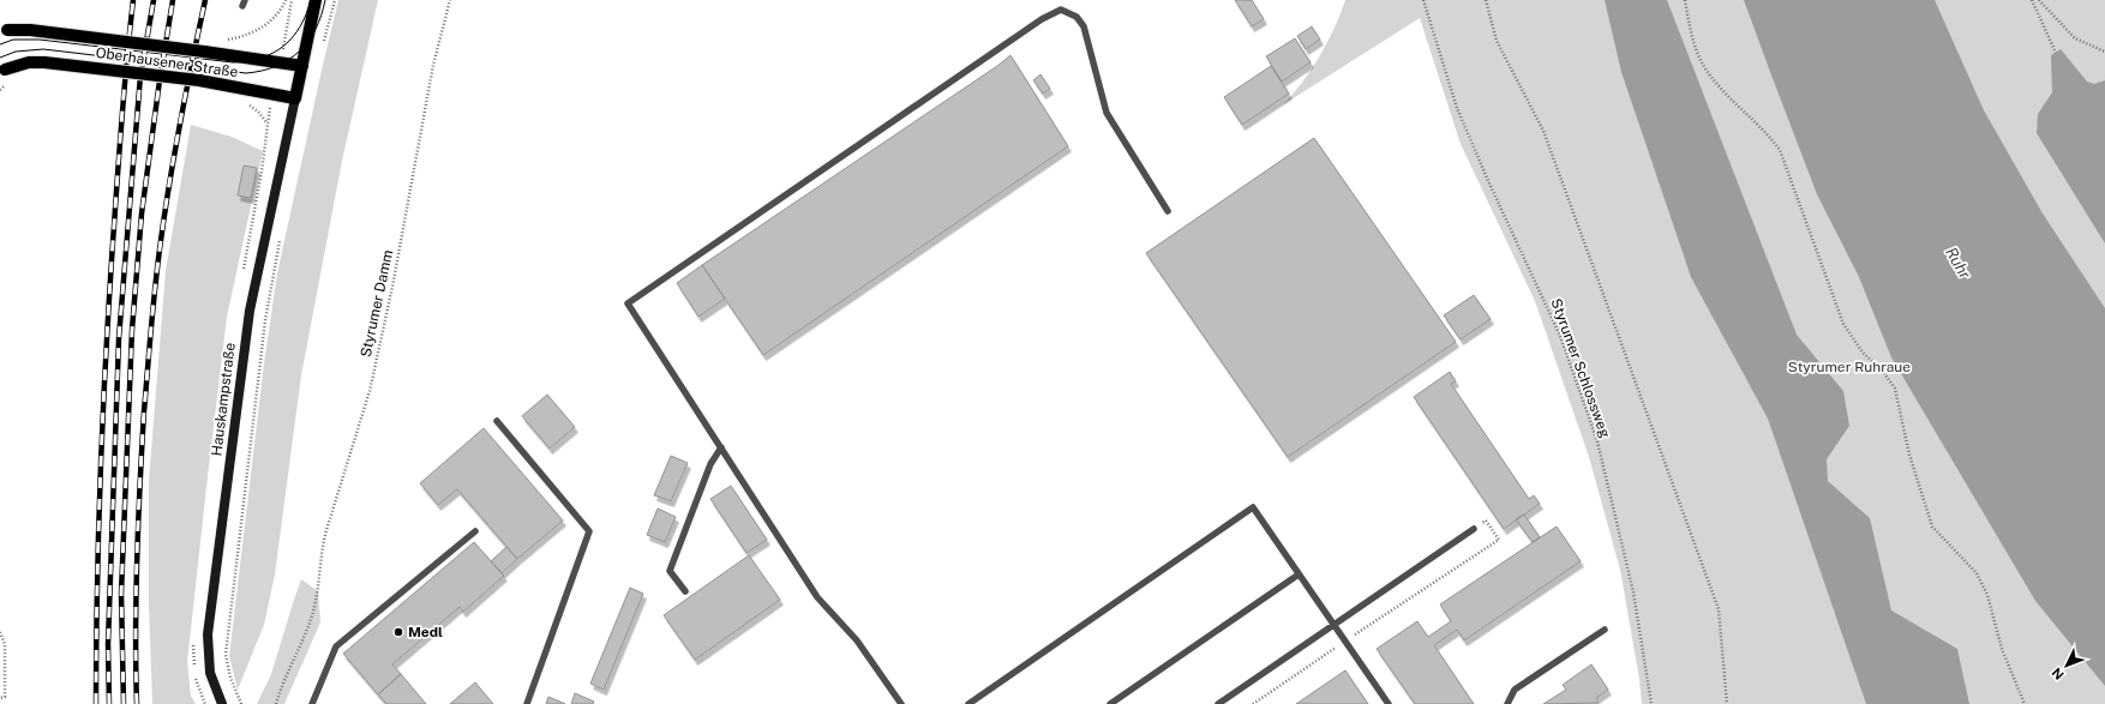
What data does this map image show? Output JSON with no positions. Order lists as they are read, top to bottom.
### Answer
{
  "streets": {
    "main road": ["Oberhausener Straße", "Hauskampstraße"],
    "path": ["Styrumer Damm", "Styrumer Schlossweg"]
  },
  "crossings": [
    ["Oberhausener Straße", "Hauskampstraße"]
  ],
  "water": ["Ruhr"],
  "parks": ["Styrumer Ruhraue"],
  "places": ["Medl"],
  "north": "bottom left"
}
